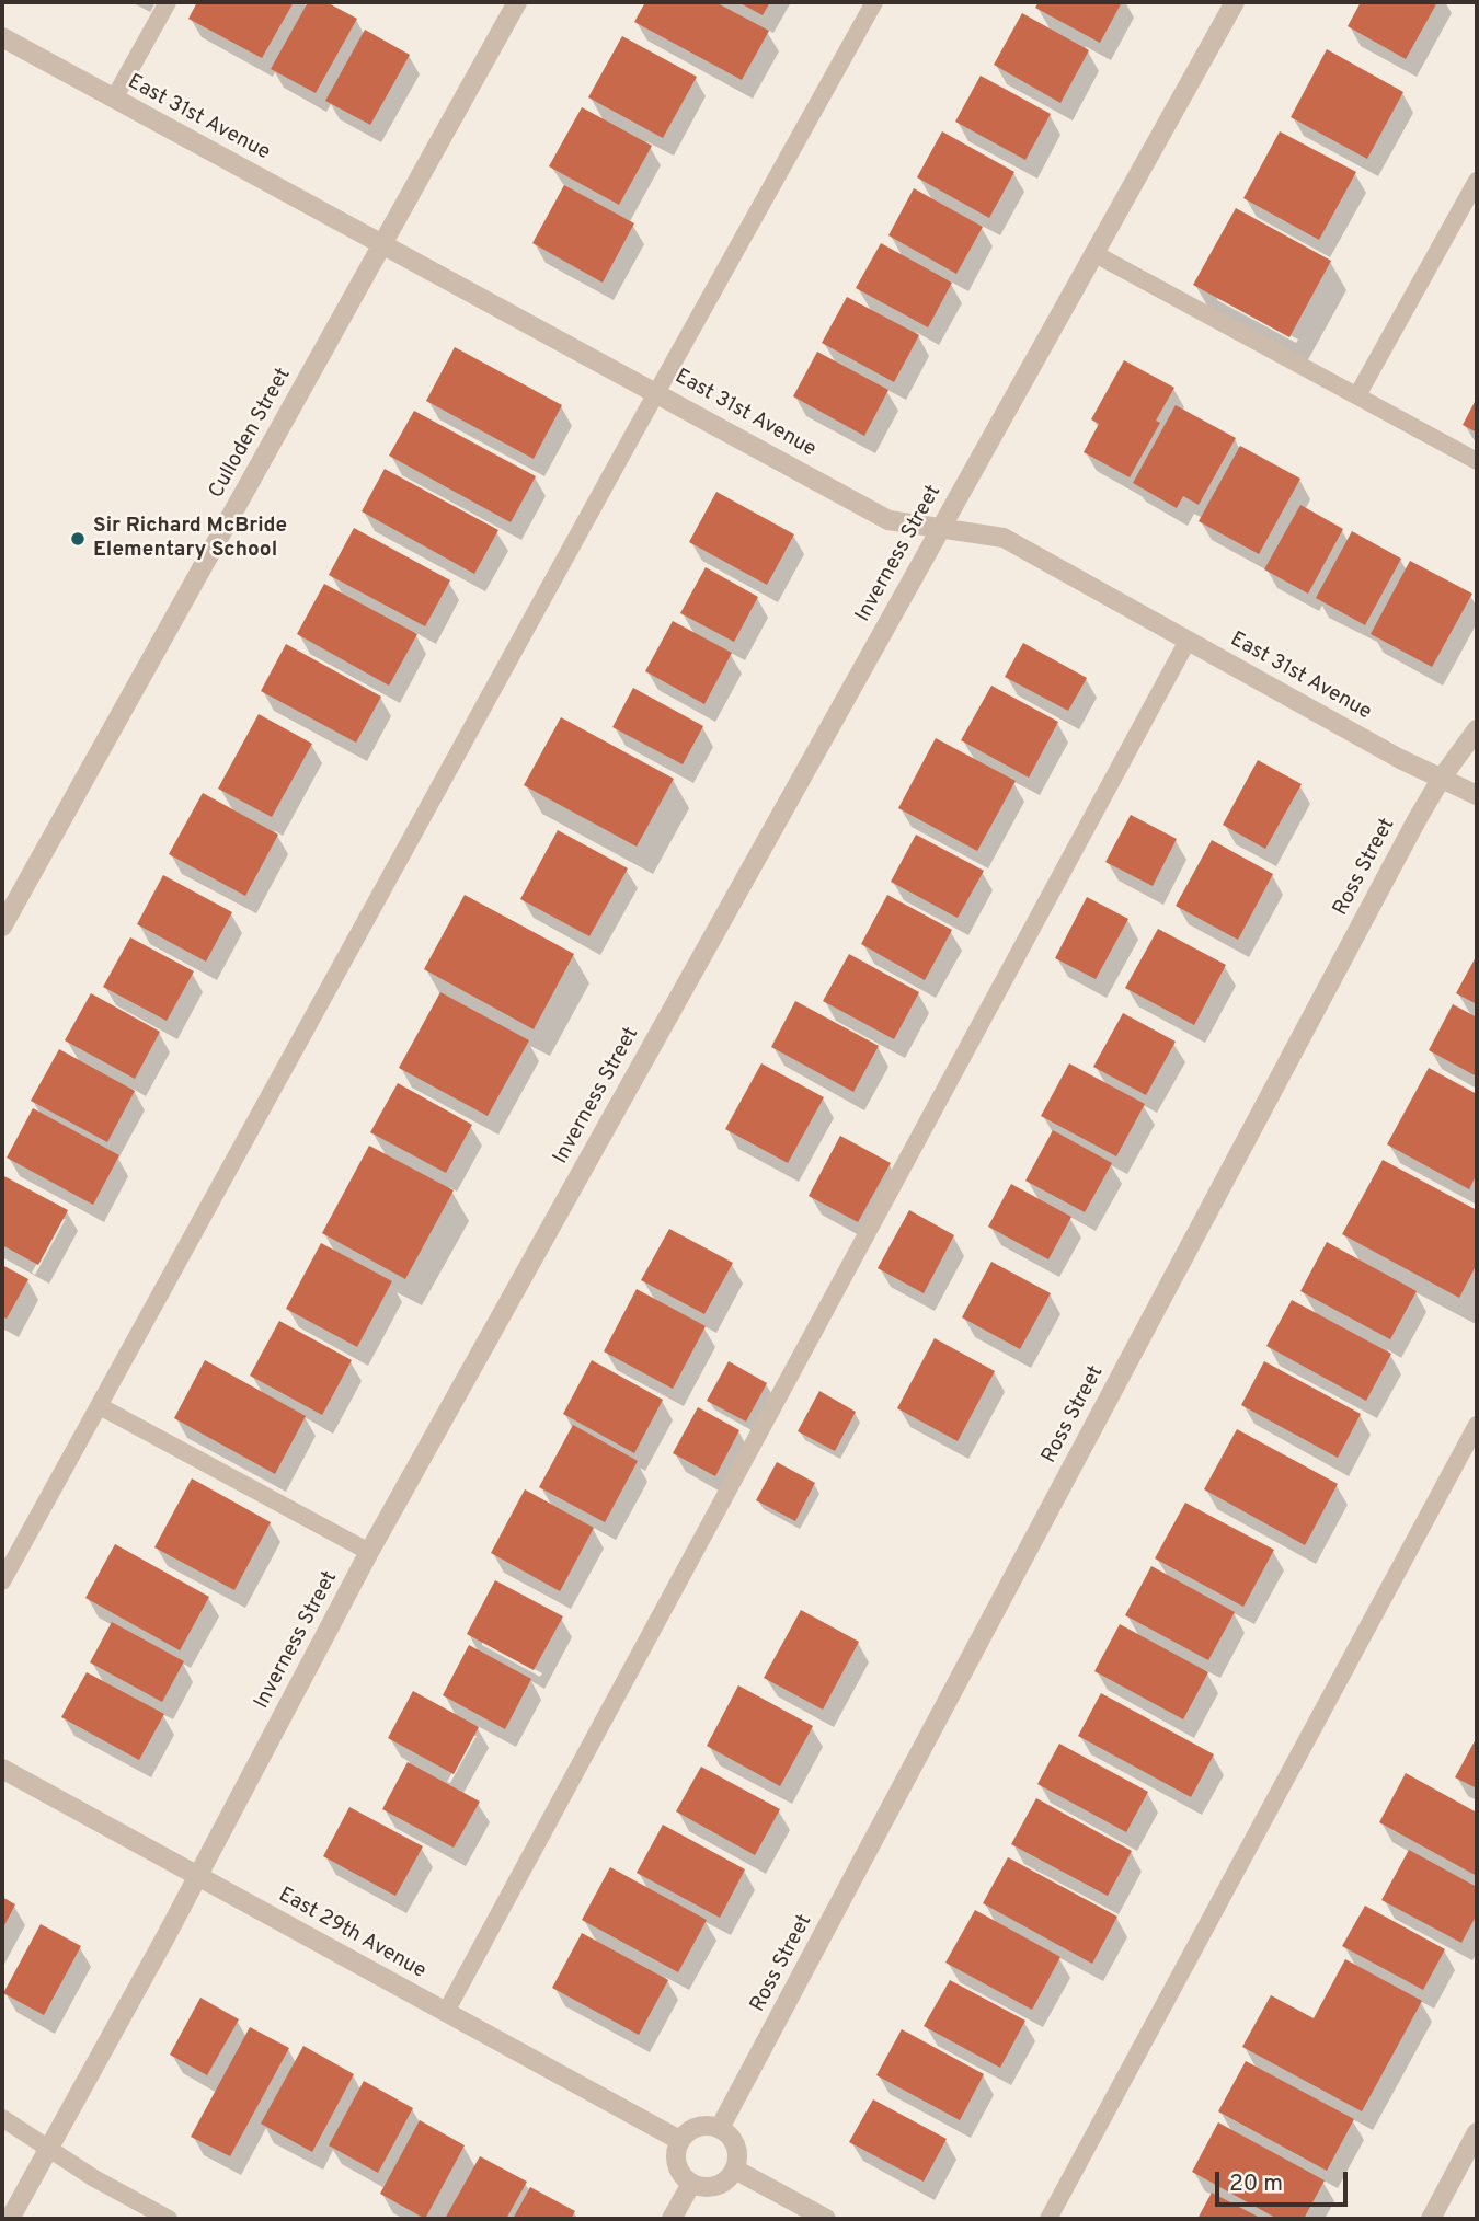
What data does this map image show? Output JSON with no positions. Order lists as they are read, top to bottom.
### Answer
{
  "streets": {
    "street": [
      "East 31st Avenue",
      "Culloden Street",
      "Inverness Street",
      "Ross Street",
      "East 29th Avenue"
    ]
  },
  "crossings": [
    ["East 31st Avenue", "Culloden Street"],
    ["East 31st Avenue", "Inverness Street"],
    ["East 31st Avenue", "Ross Street"],
    ["Inverness Street", "East 29th Avenue"],
    ["Ross Street", "East 29th Avenue"]
  ],
  "places": ["Sir Richard McBride Elementary School"],
  "scale_bar": "20 m"
}
